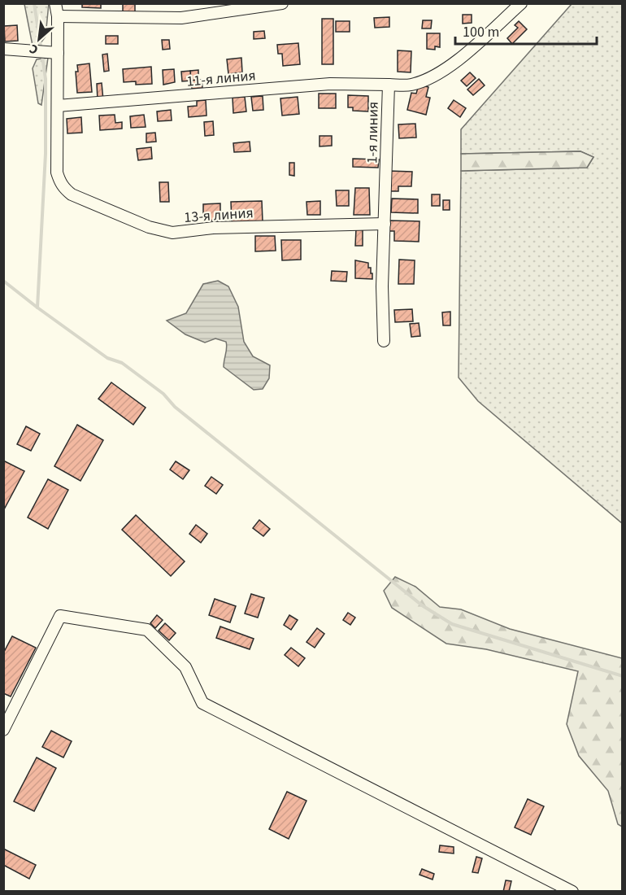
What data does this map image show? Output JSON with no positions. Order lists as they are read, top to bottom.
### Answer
{
  "streets": {
    "street": ["11-я линия", "1-я линия", "13-я линия"]
  },
  "crossings": [
    ["11-я линия", "1-я линия"],
    ["11-я линия", "13-я линия"],
    ["1-я линия", "13-я линия"]
  ],
  "scale_bar": "100 m",
  "north": "bottom left"
}
